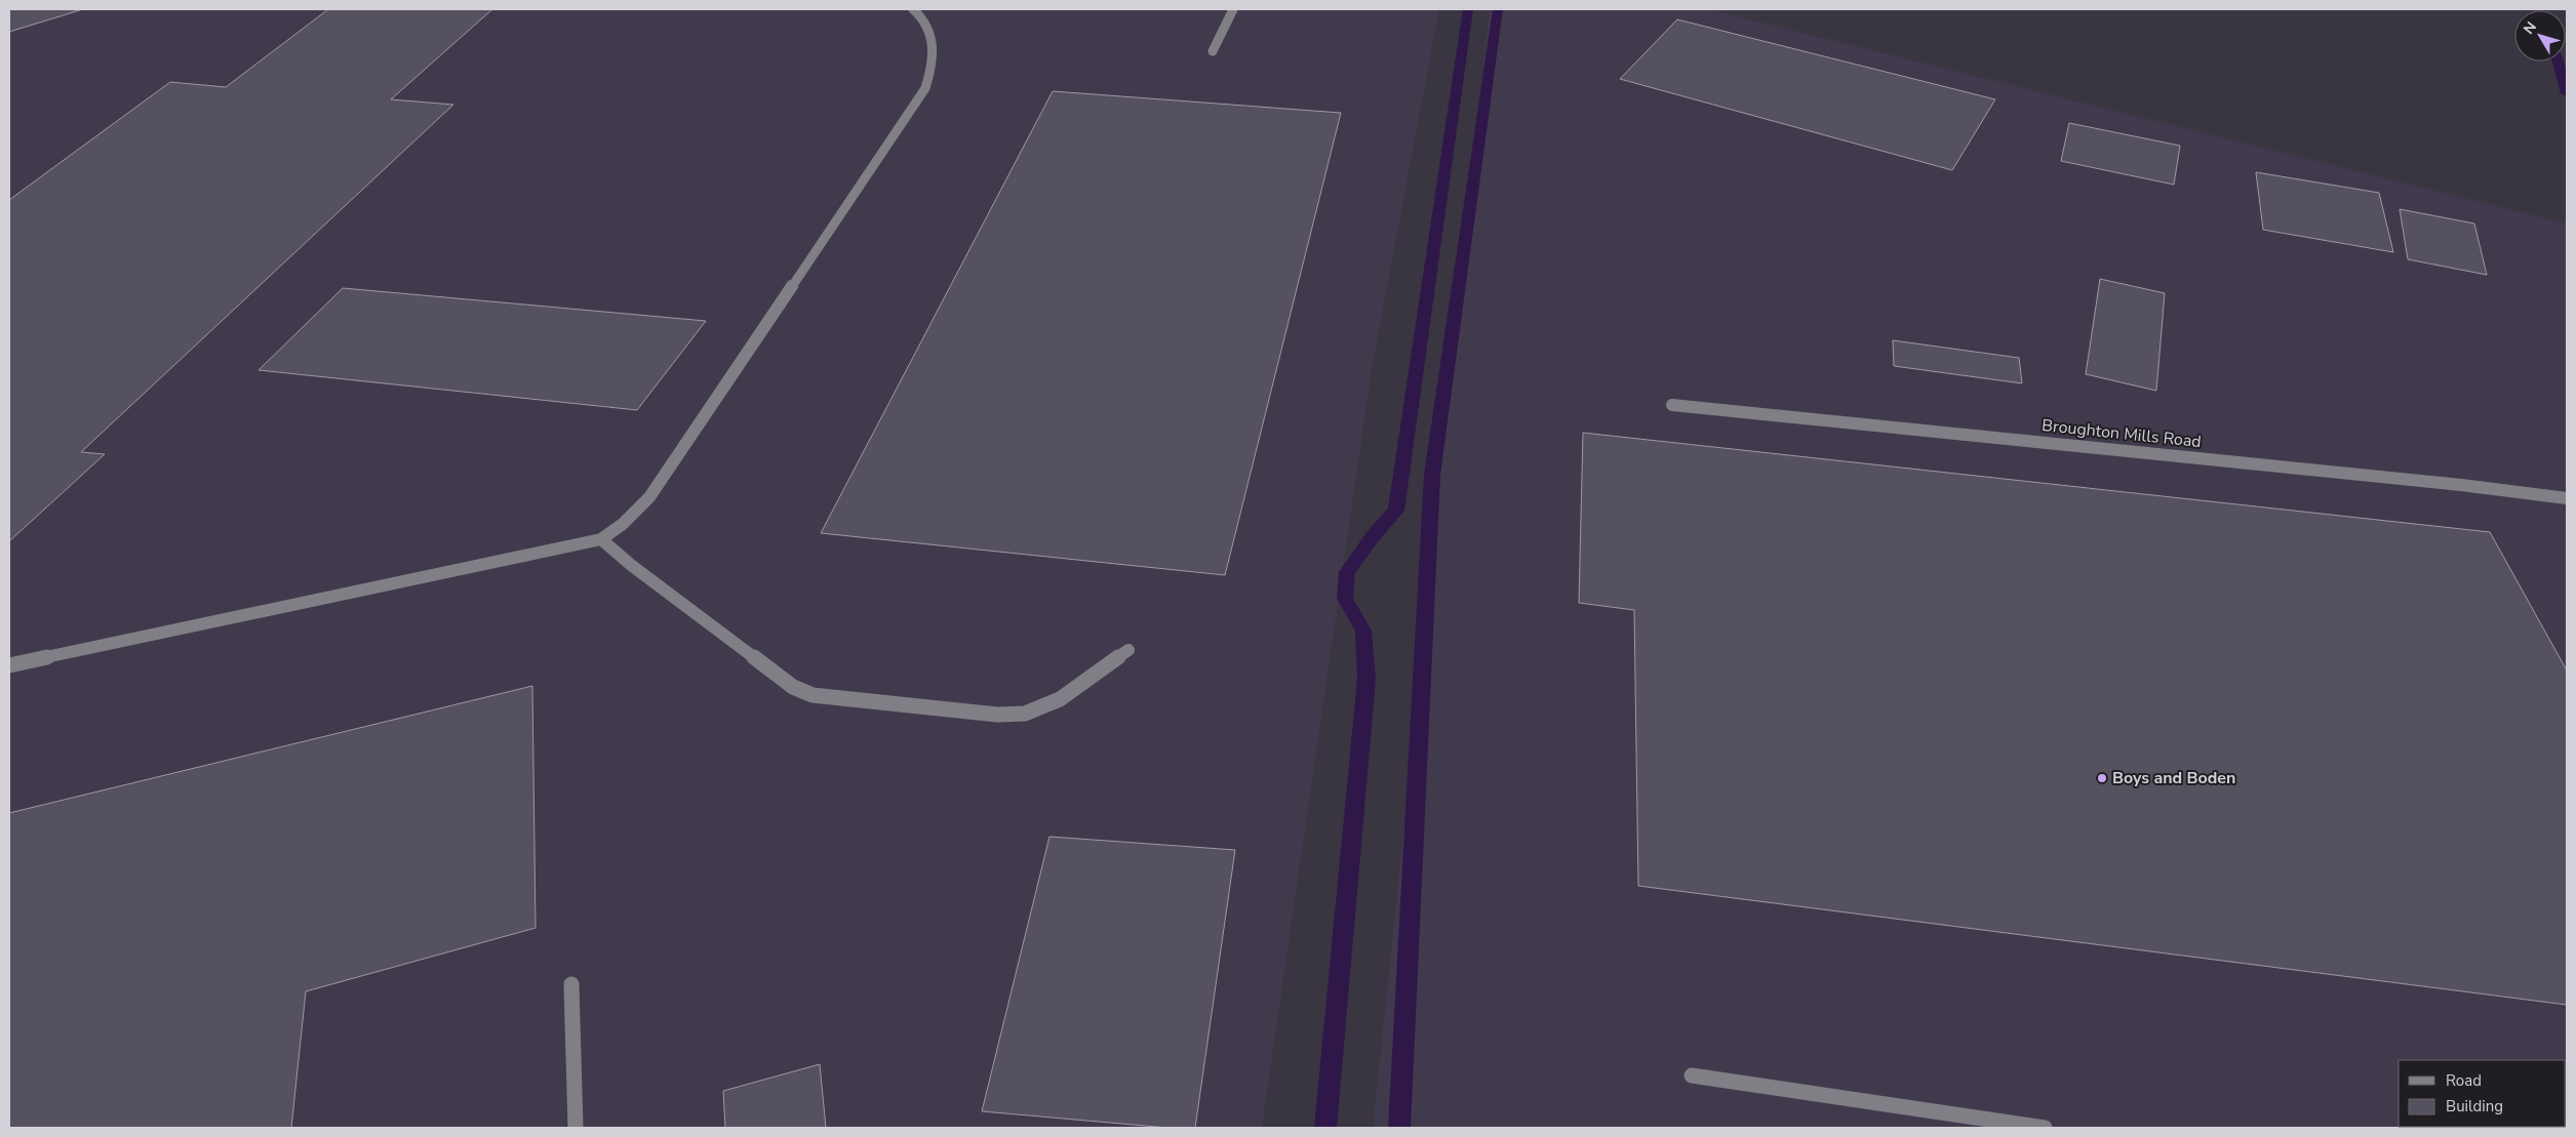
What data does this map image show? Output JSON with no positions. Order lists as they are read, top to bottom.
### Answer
{
  "streets": {
    "street": ["Broughton Mills Road"]
  },
  "places": ["Boys and Boden"],
  "legend": ["Road", "Building"],
  "north": "top left"
}
